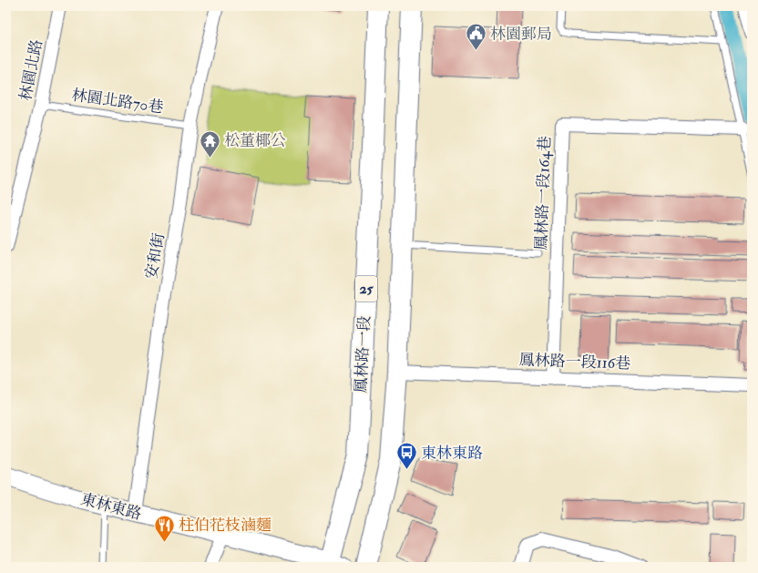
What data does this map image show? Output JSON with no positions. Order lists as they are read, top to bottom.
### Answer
{
  "streets": {
    "main road": ["25", "鳳林路一段"],
    "street": [
      "林園北路",
      "鳳林路一段164巷",
      "安和街",
      "鳳林路一段116巷",
      "東林東路"
    ],
    "lane": ["林園北路70巷"]
  },
  "crossings": [
    ["林園北路", "林園北路70巷"],
    ["林園北路70巷", "安和街"],
    ["鳳林路一段164巷", "鳳林路一段116巷"],
    ["安和街", "東林東路"],
    ["25", "鳳林路一段116巷"],
    ["鳳林路一段", "東林東路"]
  ],
  "places": {
    "public building": ["林園郵局"],
    "temple": ["松董椰公"],
    "bus stop": ["東林東路"],
    "restaurant": ["柱伯花枝滷麵"]
  }
}
